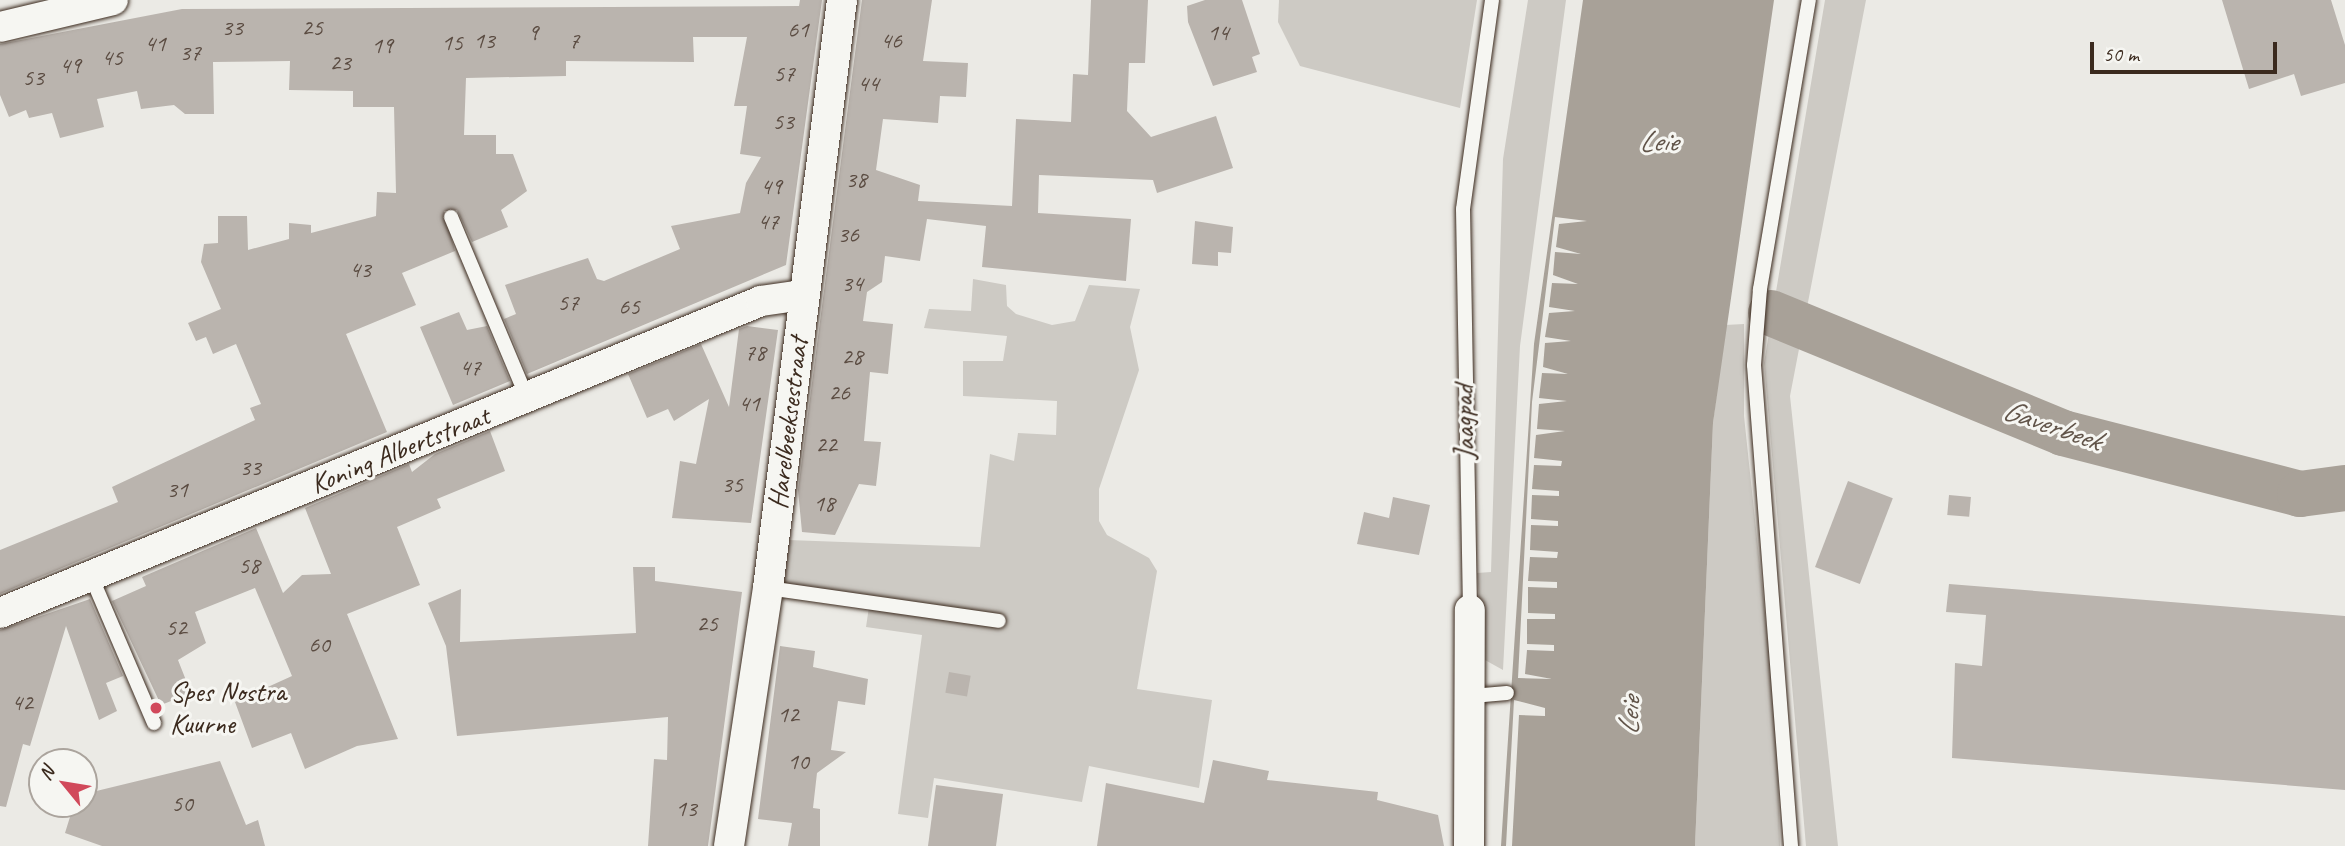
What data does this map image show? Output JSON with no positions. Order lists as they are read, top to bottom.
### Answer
{
  "streets": {
    "street": ["Jaagpad", "Harelbeeksestraat", "Koning Albertstraat"]
  },
  "crossings": [
    ["Harelbeeksestraat", "Koning Albertstraat"]
  ],
  "water": ["Leie", "Gaverbeek"],
  "places": ["Spes Nostra Kuurne"],
  "house_numbers": [
    "33",
    "25",
    "61",
    "9",
    "14",
    "13",
    "7",
    "46",
    "15",
    "41",
    "19",
    "37",
    "45",
    "23",
    "49",
    "57",
    "53",
    "44",
    "53",
    "38",
    "49",
    "47",
    "36",
    "43",
    "34",
    "57",
    "65",
    "78",
    "28",
    "47",
    "26",
    "41",
    "22",
    "33",
    "35",
    "31",
    "18",
    "58",
    "25",
    "52",
    "60",
    "42",
    "12",
    "10",
    "50",
    "13"
  ],
  "scale_bar": "50 m",
  "north": "top left"
}
